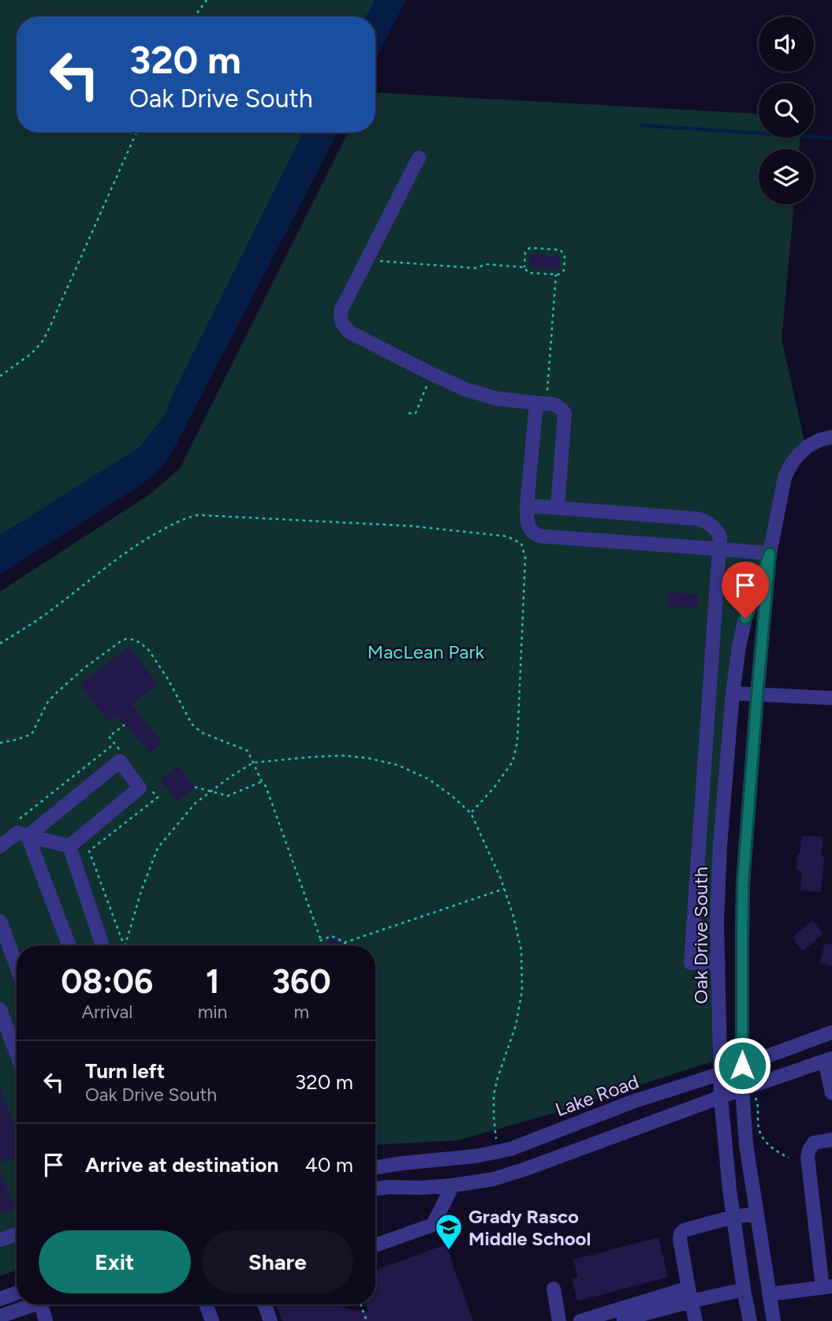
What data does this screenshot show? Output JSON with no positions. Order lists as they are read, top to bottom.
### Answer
{
  "streets": {
    "street": ["Oak Drive South", "Lake Road"]
  },
  "crossings": [
    ["Oak Drive South", "Lake Road"]
  ],
  "parks": ["MacLean Park"],
  "places": {
    "school or university": ["Grady Rasco Middle School"]
  },
  "page": {
    "turn": ["320 m", "Oak Drive South"],
    "eta": [
      "08:06",
      "Arrival",
      "1",
      "min",
      "360",
      "m"
    ],
    "list": [
      {
        "name": "Turn left",
        "note": "Oak Drive South",
        "value": "320 m"
      },
      {
        "name": "Arrive at destination",
        "value": "40 m"
      }
    ],
    "buttons": ["Exit", "Share"]
  }
}
